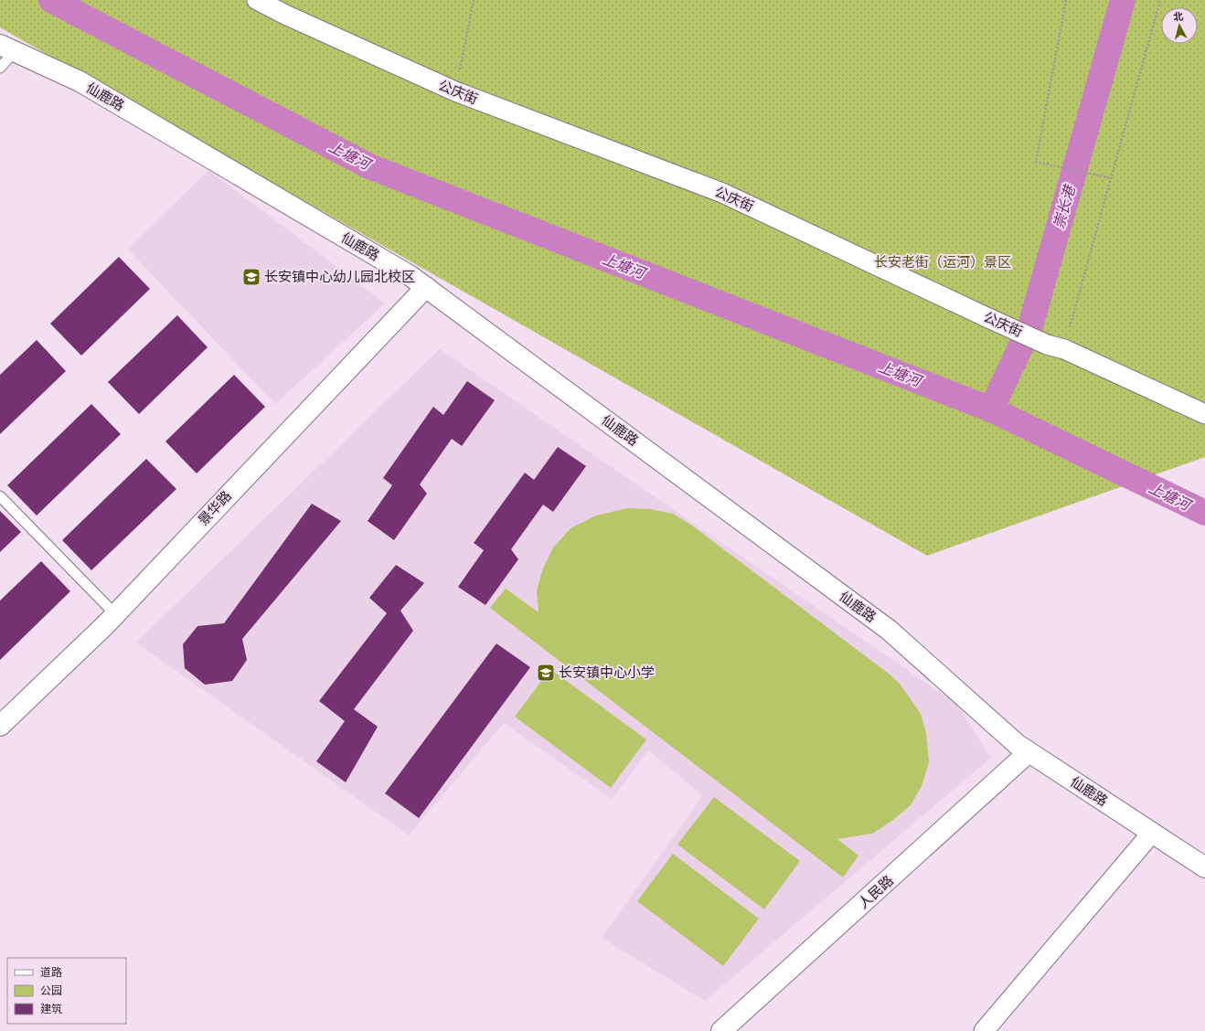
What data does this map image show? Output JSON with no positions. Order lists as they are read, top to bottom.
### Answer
{
  "streets": {
    "street": [
      "公庆街",
      "仙鹿路",
      "景华路",
      "人民路"
    ]
  },
  "crossings": [
    ["仙鹿路", "景华路"],
    ["仙鹿路", "人民路"]
  ],
  "water": ["上塘河", "崇长港"],
  "parks": ["长安老街（运河）景区"],
  "places": {
    "school or university": ["长安镇中心幼儿园北校区", "长安镇中心小学"]
  },
  "legend": ["道路", "公园", "建筑"],
  "north": "top"
}
